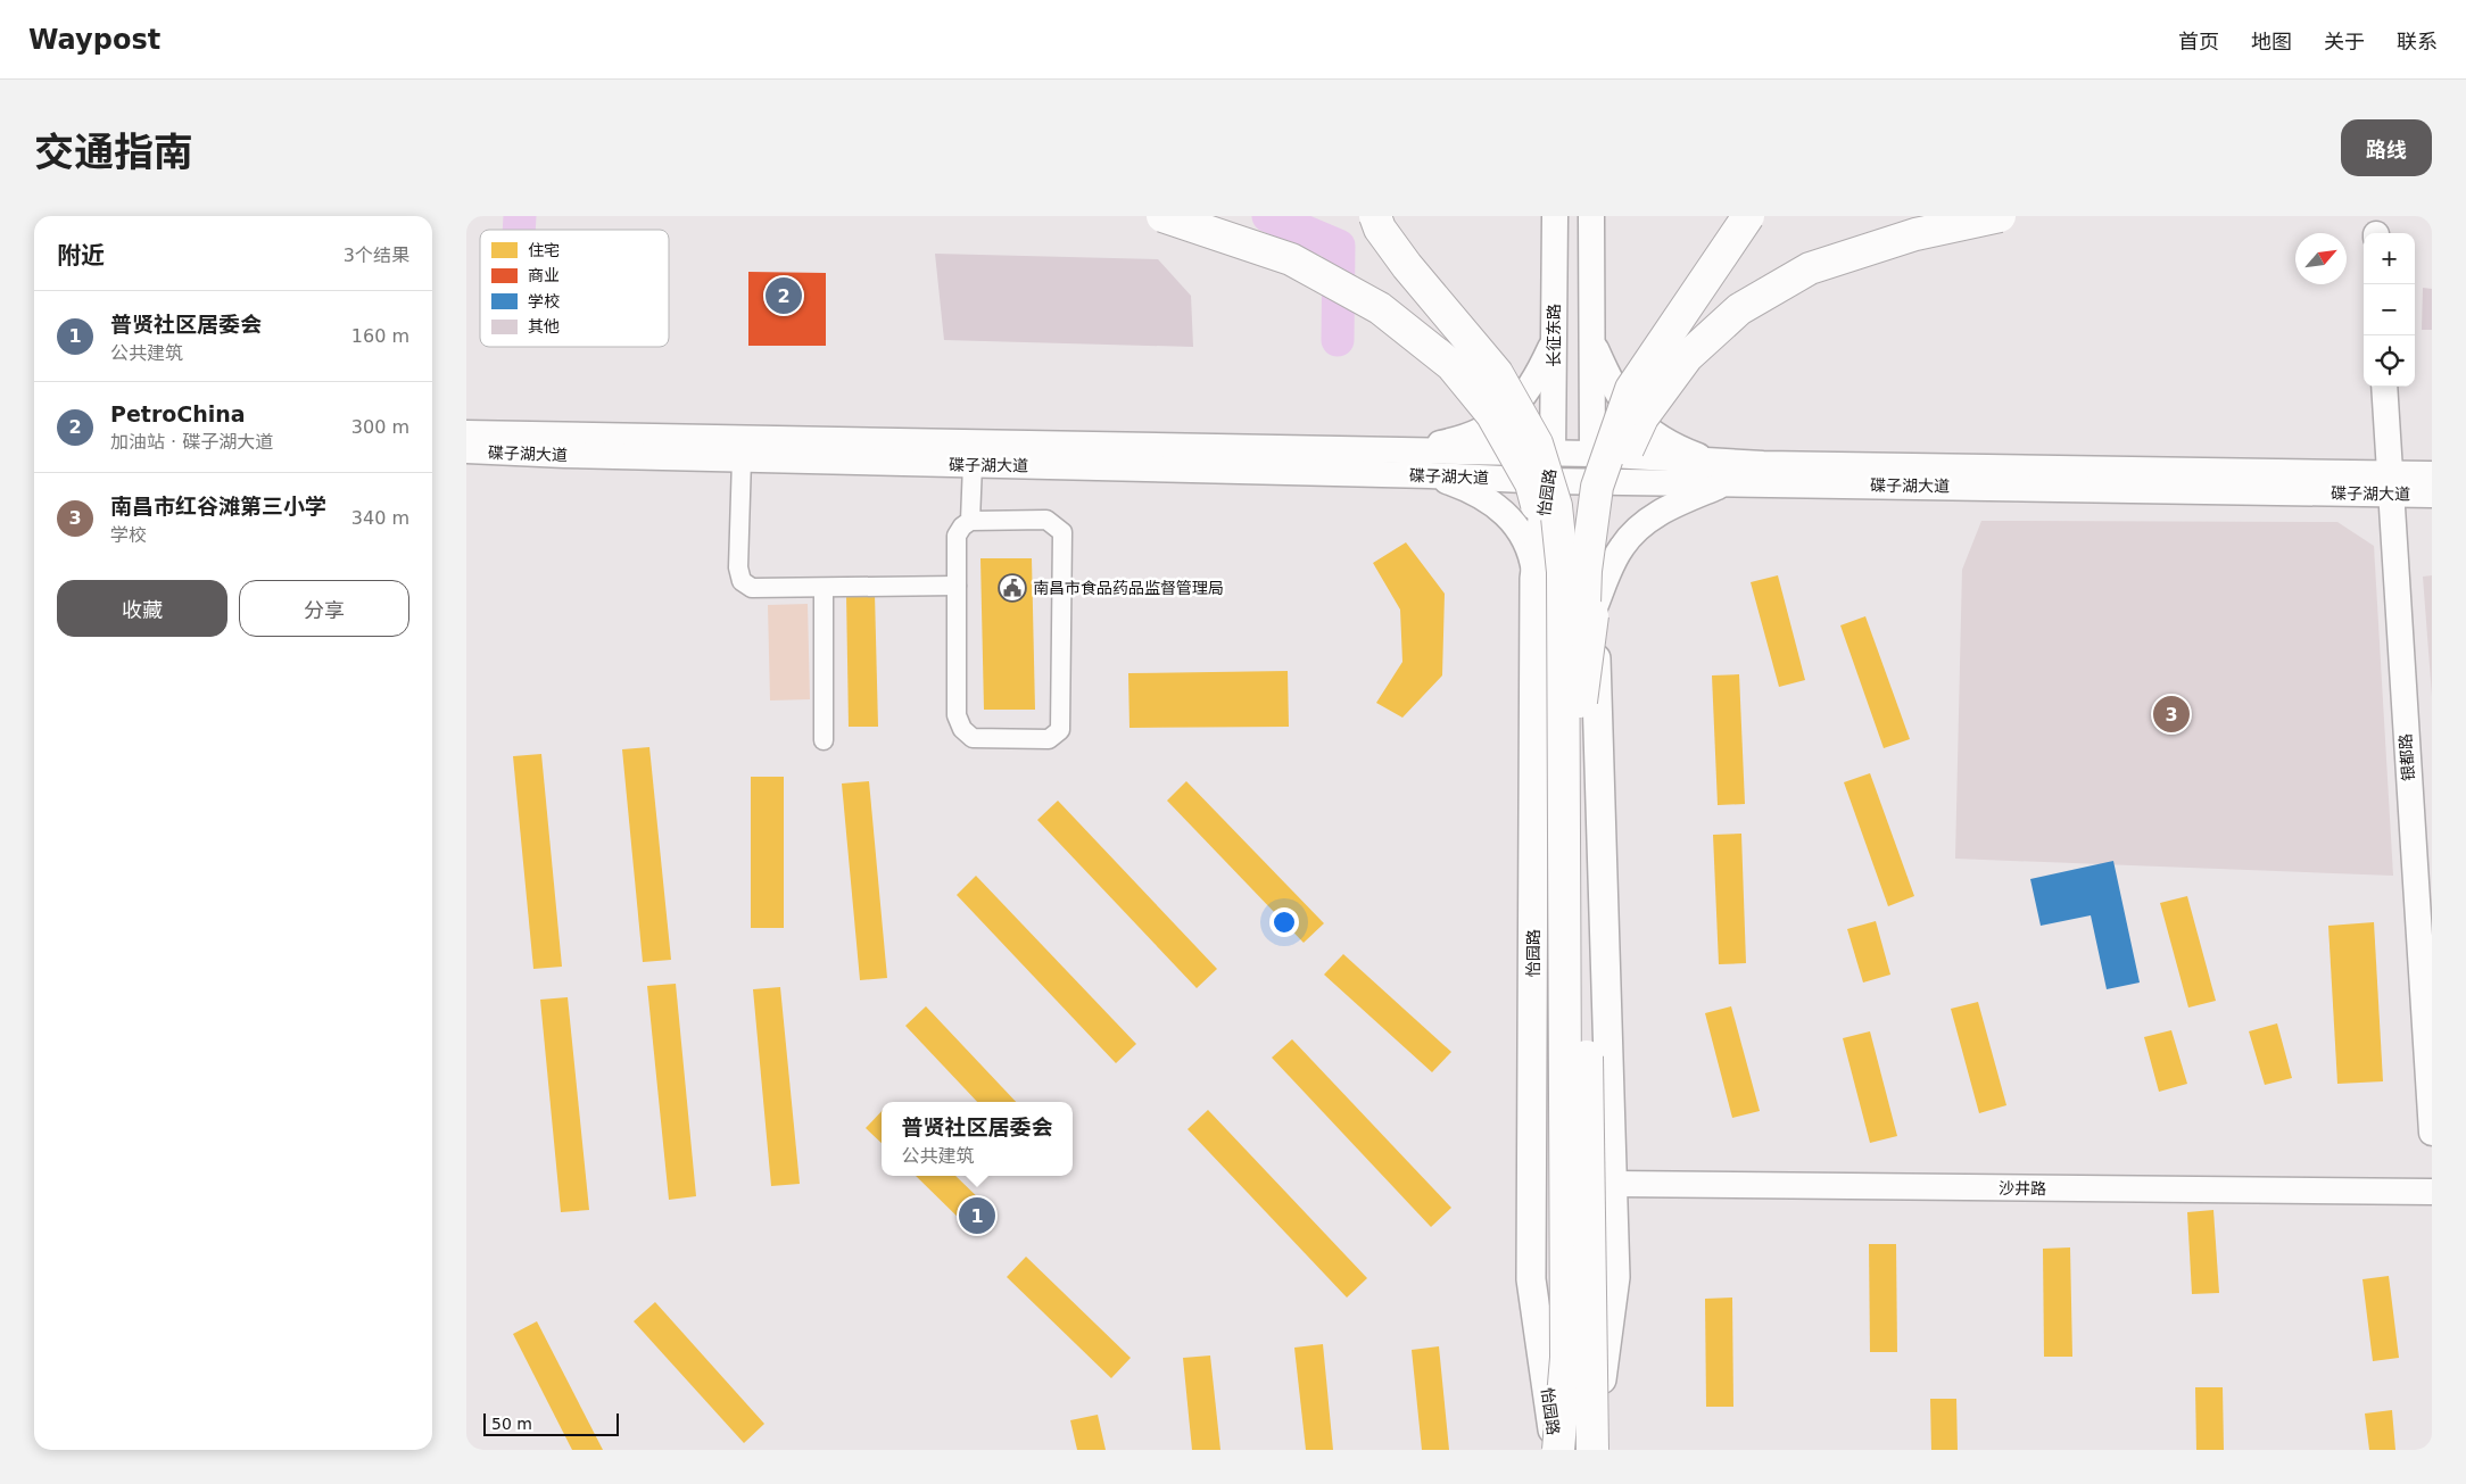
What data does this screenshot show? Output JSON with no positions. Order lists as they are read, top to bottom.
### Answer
{
  "streets": {
    "main road": [
      "长征东路",
      "碟子湖大道",
      "怡园路",
      "银都路",
      "沙井路"
    ]
  },
  "crossings": [
    ["长征东路", "碟子湖大道"],
    ["长征东路", "怡园路"],
    ["碟子湖大道", "怡园路"],
    ["碟子湖大道", "银都路"]
  ],
  "places": {
    "public building": ["南昌市食品药品监督管理局"]
  },
  "legend": [
    "住宅",
    "商业",
    "学校",
    "其他"
  ],
  "scale_bar": "50 m",
  "north": "top right",
  "page": {
    "header": "Waypost",
    "nav": [
      "首页",
      "地图",
      "关于",
      "联系"
    ],
    "title": "交通指南",
    "buttons": [
      "路线",
      ["收藏", "分享"]
    ],
    "heading": ["附近", "3个结果"],
    "map_buttons": ["+", "−"],
    "pins": ["2", "3", "1"],
    "list": [
      {
        "mark": "1",
        "name": "普贤社区居委会",
        "note": "公共建筑",
        "value": "160 m"
      },
      {
        "mark": "2",
        "name": "PetroChina",
        "note": "加油站 · 碟子湖大道",
        "value": "300 m"
      },
      {
        "mark": "3",
        "name": "南昌市红谷滩第三小学",
        "note": "学校",
        "value": "340 m"
      }
    ],
    "popup": ["普贤社区居委会", "公共建筑"],
    "scale": "50 m"
  }
}
